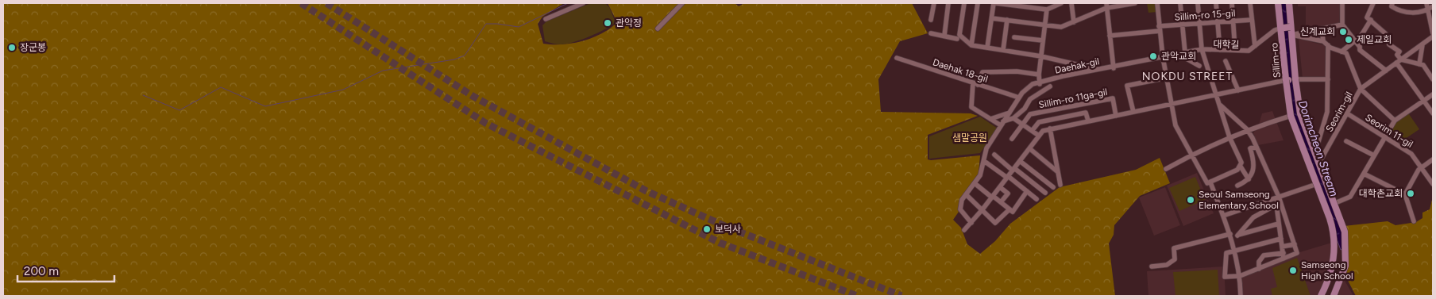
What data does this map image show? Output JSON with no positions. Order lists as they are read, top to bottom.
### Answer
{
  "streets": {
    "main road": ["Sillim-ro"],
    "street": [
      "Sillim-ro 15-gil",
      "대학길",
      "Daehak-gil",
      "Daehak 18-gil",
      "Sillim-ro 11ga-gil",
      "Seorim-gil",
      "Seorim 11-gil"
    ]
  },
  "crossings": [
    ["대학길", "Sillim-ro"],
    ["대학길", "Daehak-gil"],
    ["Sillim-ro", "Daehak-gil"],
    ["Sillim-ro", "Seorim-gil"],
    ["Daehak-gil", "Daehak 18-gil"],
    ["Seorim-gil", "Seorim 11-gil"]
  ],
  "districts": ["NOKDU STREET"],
  "water": ["Dorimcheon Stream"],
  "parks": ["샘말공원"],
  "places": [
    "관악정",
    "신계교회",
    "제일교회",
    "장군봉",
    "관악교회",
    "대학촌교회",
    "Seoul Samseong Elementary School",
    "보덕사",
    "Samseong High School"
  ],
  "scale_bar": "200 m"
}
